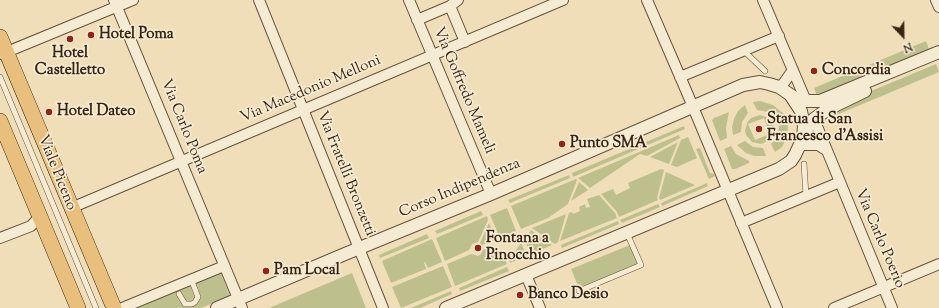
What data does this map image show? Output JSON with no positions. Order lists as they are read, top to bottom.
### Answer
{
  "streets": {
    "main road": ["Viale Piceno"],
    "street": [
      "Via Macedonio Melloni",
      "Via Goffredo Mameli",
      "Via Carlo Poma",
      "Via Fratelli Bronzetti",
      "Corso Indipendenza",
      "Via Carlo Poerio"
    ]
  },
  "crossings": [
    ["Via Macedonio Melloni", "Via Goffredo Mameli"],
    ["Via Macedonio Melloni", "Via Carlo Poma"],
    ["Via Macedonio Melloni", "Viale Piceno"],
    ["Via Macedonio Melloni", "Via Fratelli Bronzetti"],
    ["Via Goffredo Mameli", "Corso Indipendenza"],
    ["Via Carlo Poma", "Corso Indipendenza"],
    ["Via Fratelli Bronzetti", "Corso Indipendenza"]
  ],
  "places": [
    "Hotel Poma",
    "Hotel Castelletto",
    "Concordia",
    "Hotel Dateo",
    "Statua di San Francesco d'Assisi",
    "Punto SMA",
    "Fontana a Pinocchio",
    "Pam Local",
    "Banco Desio"
  ],
  "north": "bottom"
}
